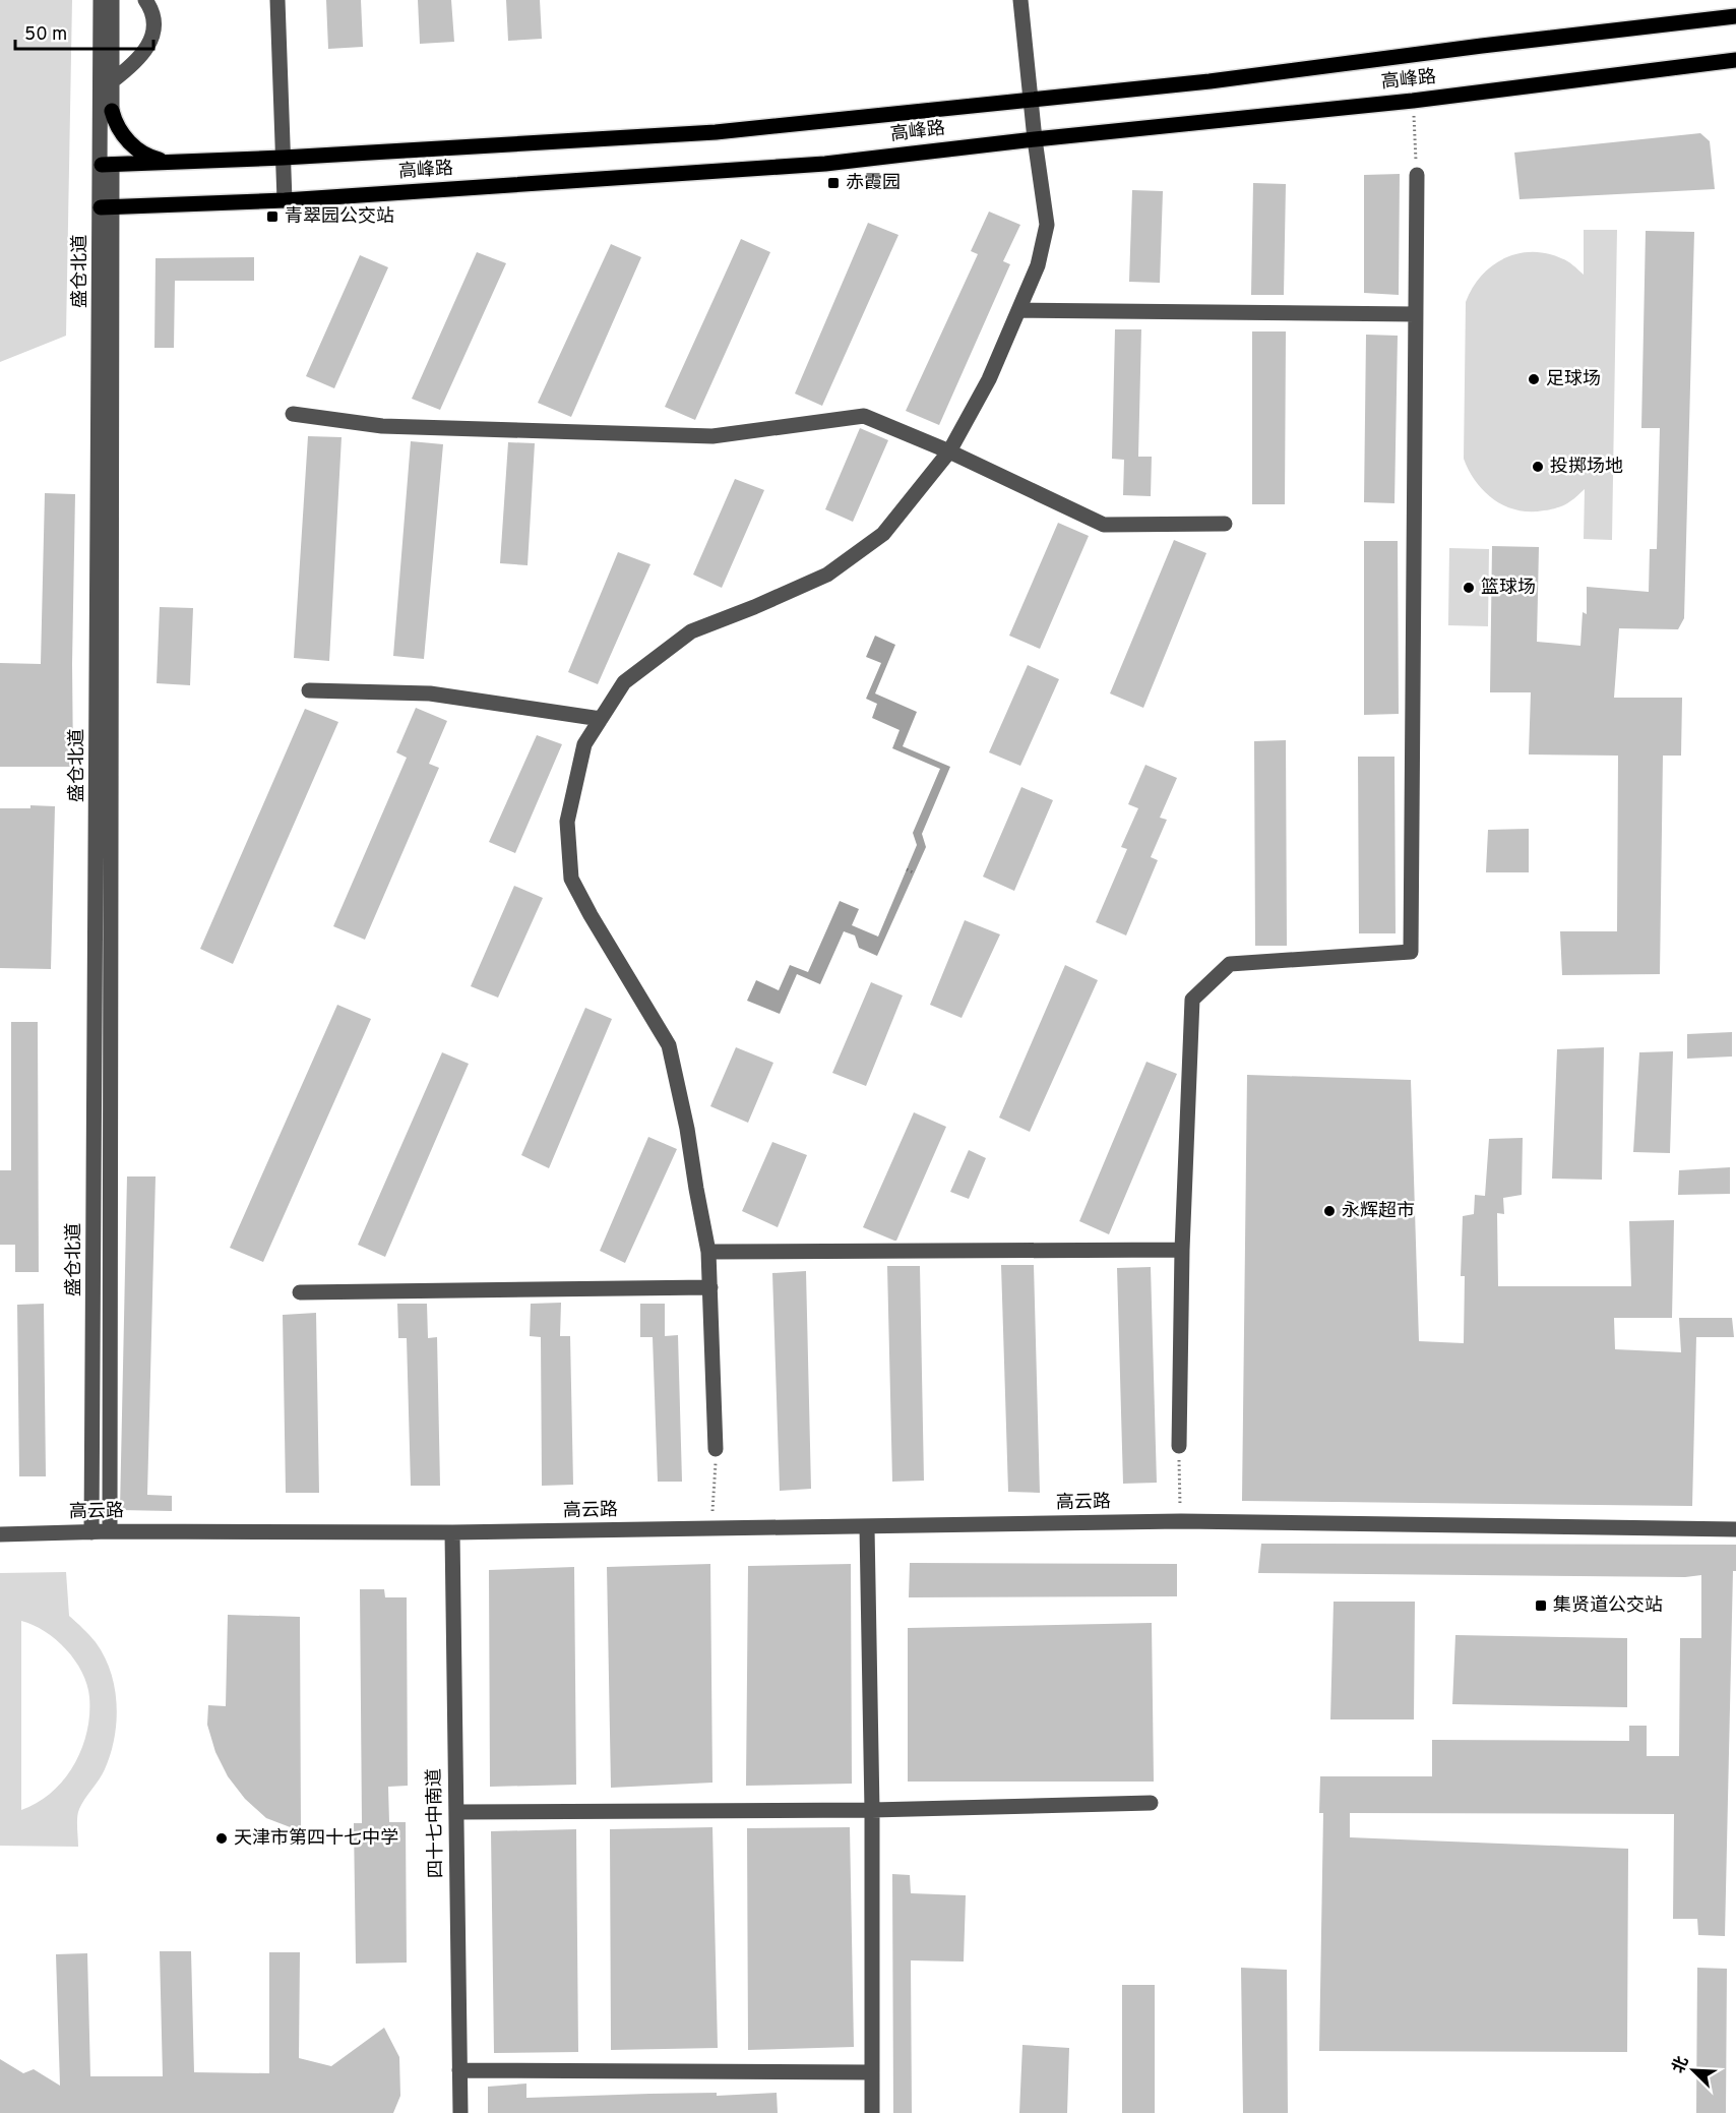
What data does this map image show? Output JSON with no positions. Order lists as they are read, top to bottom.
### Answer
{
  "streets": {
    "main road": ["高峰路"],
    "street": ["盛仓北道", "高云路", "四十七中南道"]
  },
  "crossings": [
    ["高峰路", "盛仓北道"],
    ["盛仓北道", "高云路"],
    ["高云路", "四十七中南道"]
  ],
  "places": {
    "transit": ["赤霞园", "青翠园公交站", "集贤道公交站"],
    "other": [
      "足球场",
      "投掷场地",
      "篮球场",
      "永辉超市",
      "天津市第四十七中学"
    ]
  },
  "scale_bar": "50 m",
  "north": "top left"
}
